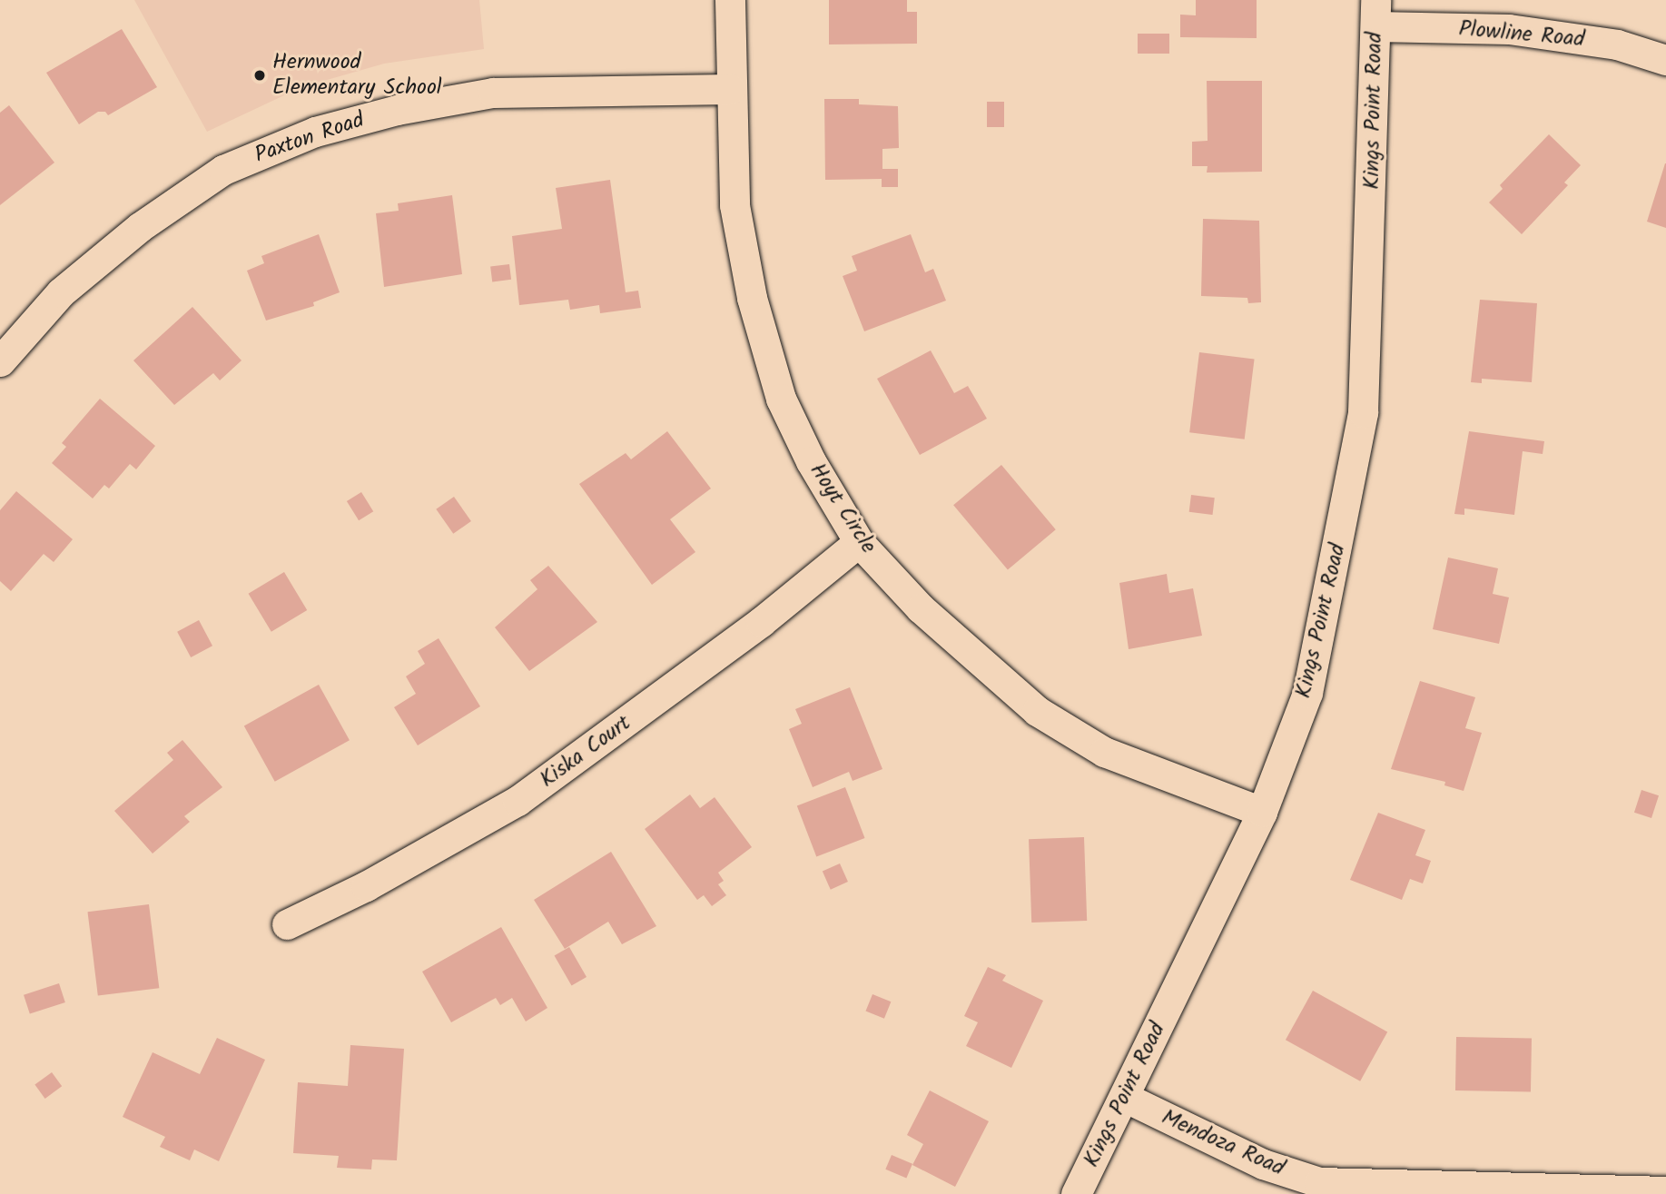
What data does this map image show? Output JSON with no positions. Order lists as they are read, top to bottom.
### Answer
{
  "streets": {
    "street": [
      "Plowline Road",
      "Kings Point Road",
      "Paxton Road",
      "Hoyt Circle",
      "Kiska Court",
      "Mendoza Road"
    ]
  },
  "crossings": [
    ["Plowline Road", "Kings Point Road"],
    ["Kings Point Road", "Hoyt Circle"],
    ["Kings Point Road", "Mendoza Road"],
    ["Paxton Road", "Hoyt Circle"],
    ["Hoyt Circle", "Kiska Court"]
  ],
  "places": ["Hernwood Elementary School"]
}
